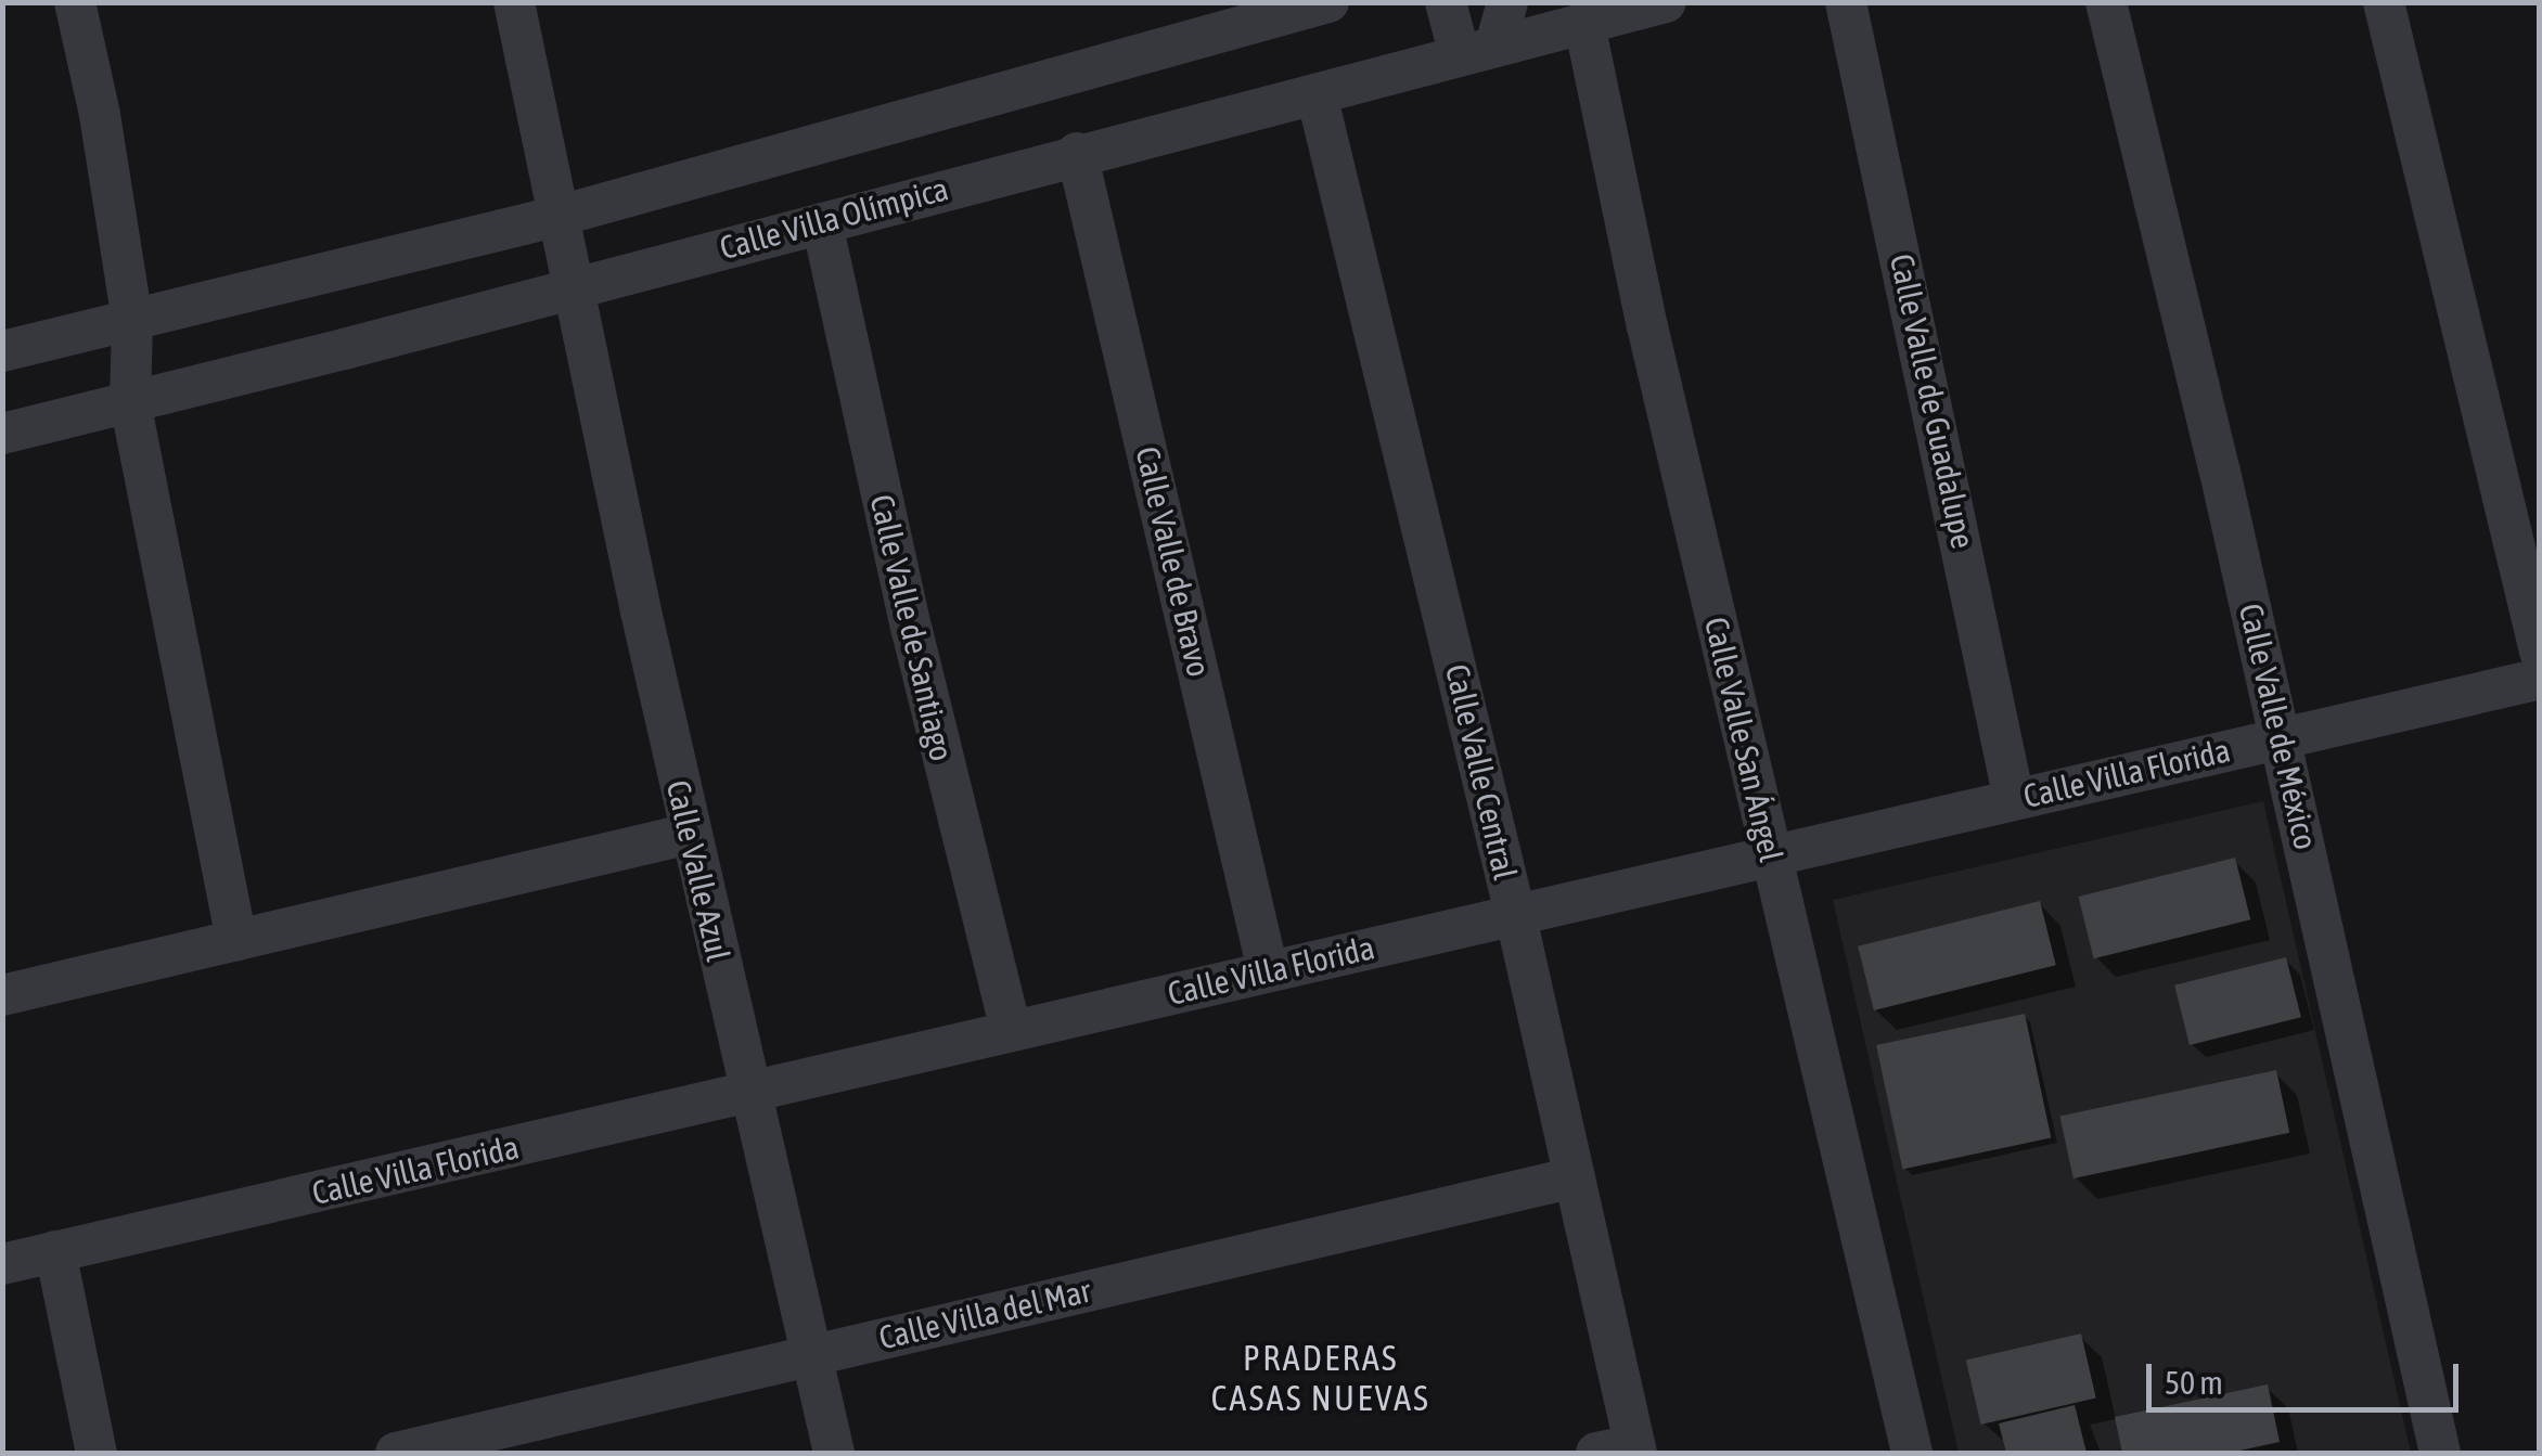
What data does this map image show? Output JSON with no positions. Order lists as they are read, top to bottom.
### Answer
{
  "streets": {
    "street": [
      "Calle Villa Olímpica",
      "Calle Valle de Guadalupe",
      "Calle Valle de Bravo",
      "Calle Valle de Santiago",
      "Calle Valle de México",
      "Calle Valle San Ángel",
      "Calle Valle Central",
      "Calle Villa Florida",
      "Calle Valle Azul",
      "Calle Villa del Mar"
    ]
  },
  "crossings": [
    ["Calle Villa Olímpica", "Calle Valle de Bravo"],
    ["Calle Villa Olímpica", "Calle Valle de Santiago"],
    ["Calle Villa Olímpica", "Calle Valle San Ángel"],
    ["Calle Villa Olímpica", "Calle Valle Central"],
    ["Calle Villa Olímpica", "Calle Valle Azul"],
    ["Calle Valle de Guadalupe", "Calle Villa Florida"],
    ["Calle Valle de Bravo", "Calle Villa Florida"],
    ["Calle Valle de Santiago", "Calle Villa Florida"],
    ["Calle Valle de México", "Calle Villa Florida"],
    ["Calle Valle San Ángel", "Calle Villa Florida"],
    ["Calle Valle Central", "Calle Villa Florida"],
    ["Calle Valle Central", "Calle Villa del Mar"],
    ["Calle Villa Florida", "Calle Valle Azul"],
    ["Calle Valle Azul", "Calle Villa del Mar"]
  ],
  "districts": ["PRADERAS CASAS NUEVAS"],
  "scale_bar": "50 m"
}
